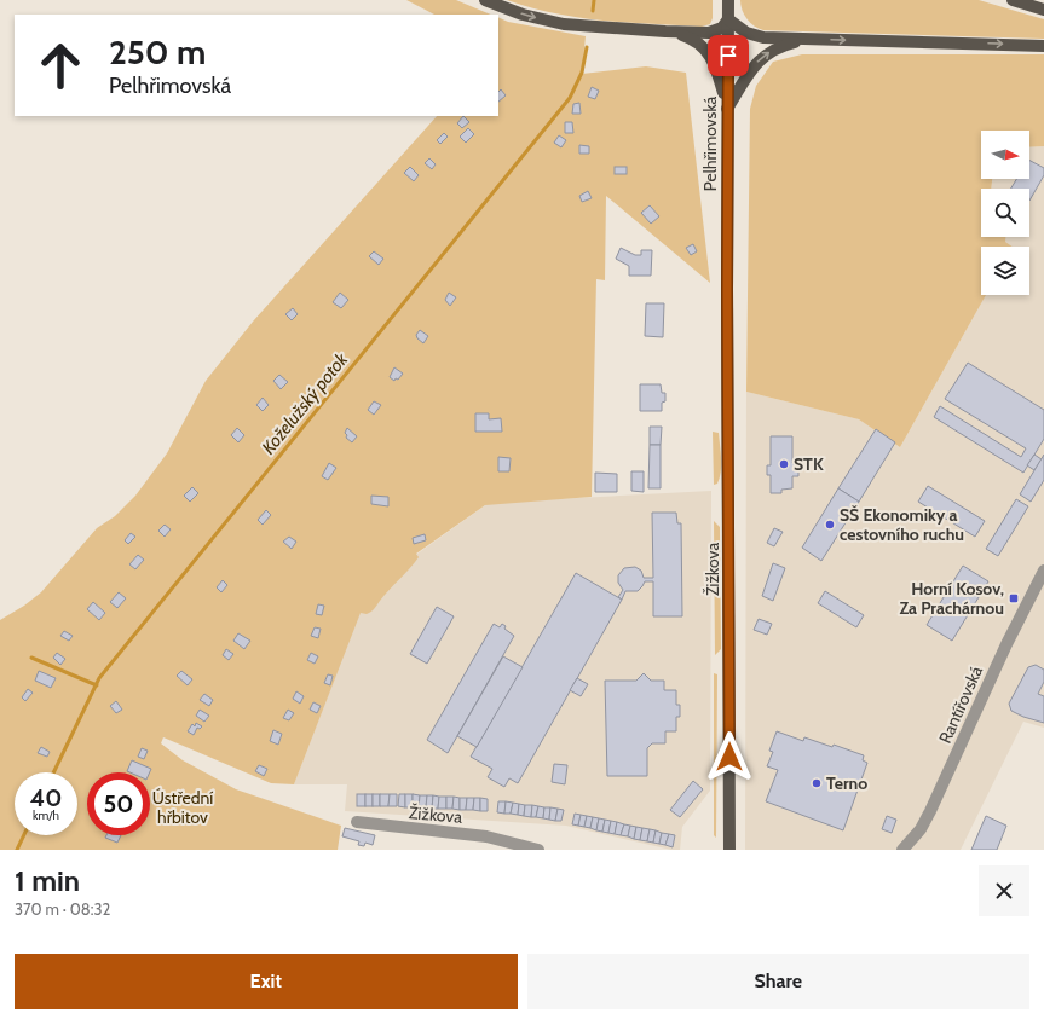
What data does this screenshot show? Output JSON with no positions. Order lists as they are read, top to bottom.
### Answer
{
  "streets": {
    "main road": ["Pelhřimovská", "Žižkova"],
    "street": ["Rantířovská"]
  },
  "crossings": [
    ["Pelhřimovská", "Žižkova"]
  ],
  "water": ["Koželužský potok"],
  "parks": ["Ústřední hřbitov"],
  "places": {
    "other": ["STK", "SŠ Ekonomiky a cestovního ruchu", "Terno"],
    "transit": ["Horní Kosov, Za Prachárnou"]
  },
  "north": "right",
  "page": {
    "turn": ["250 m", "Pelhřimovská"],
    "speed": "40 km/h",
    "limit": "50",
    "heading": ["1 min", "370 m · 08:32"],
    "buttons": ["Exit", "Share"]
  }
}
